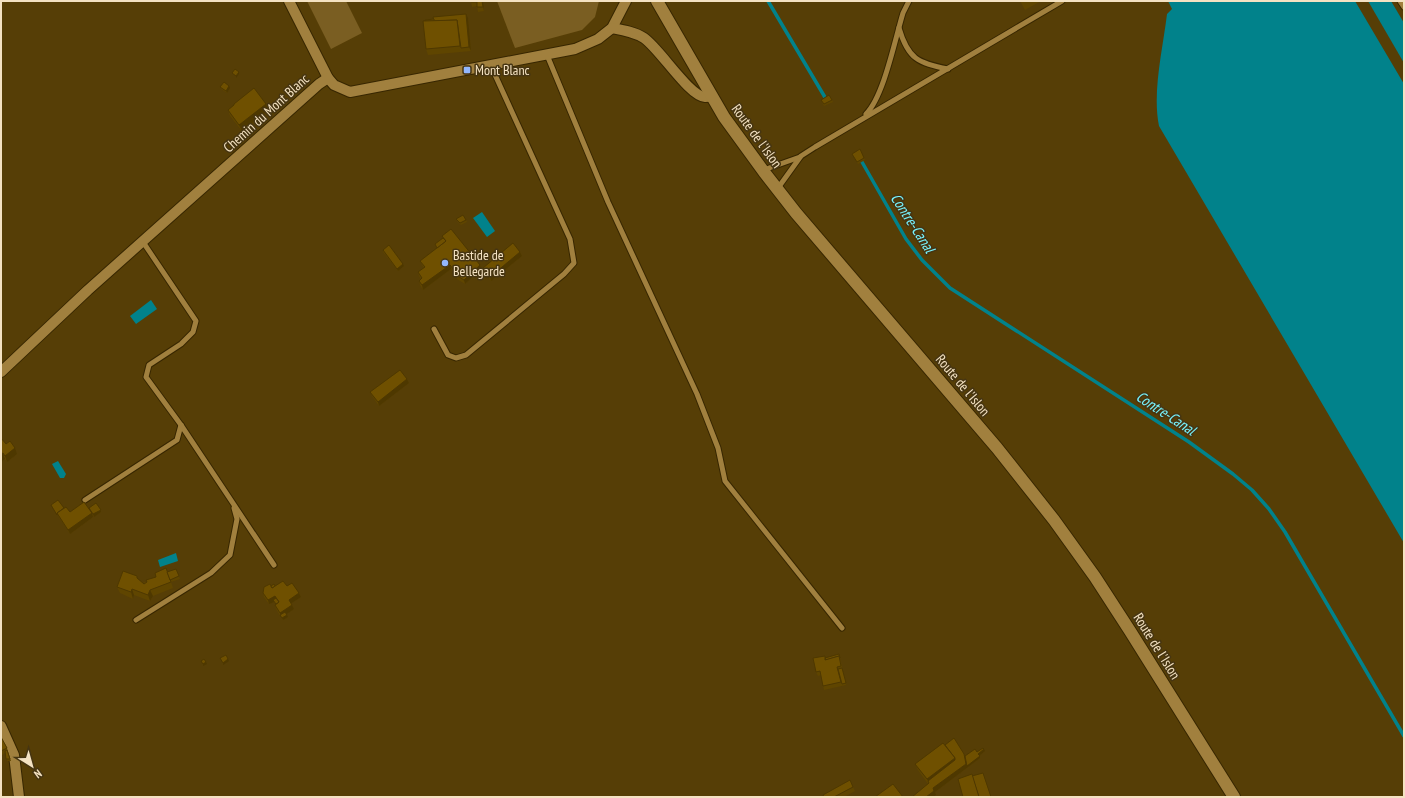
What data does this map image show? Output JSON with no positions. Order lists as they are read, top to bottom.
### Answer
{
  "streets": {
    "street": ["Chemin du Mont Blanc", "Route de l'Islon"]
  },
  "water": ["Contre-Canal"],
  "places": {
    "transit": ["Mont Blanc"],
    "other": ["Bastide de Bellegarde"]
  },
  "north": "bottom right"
}
